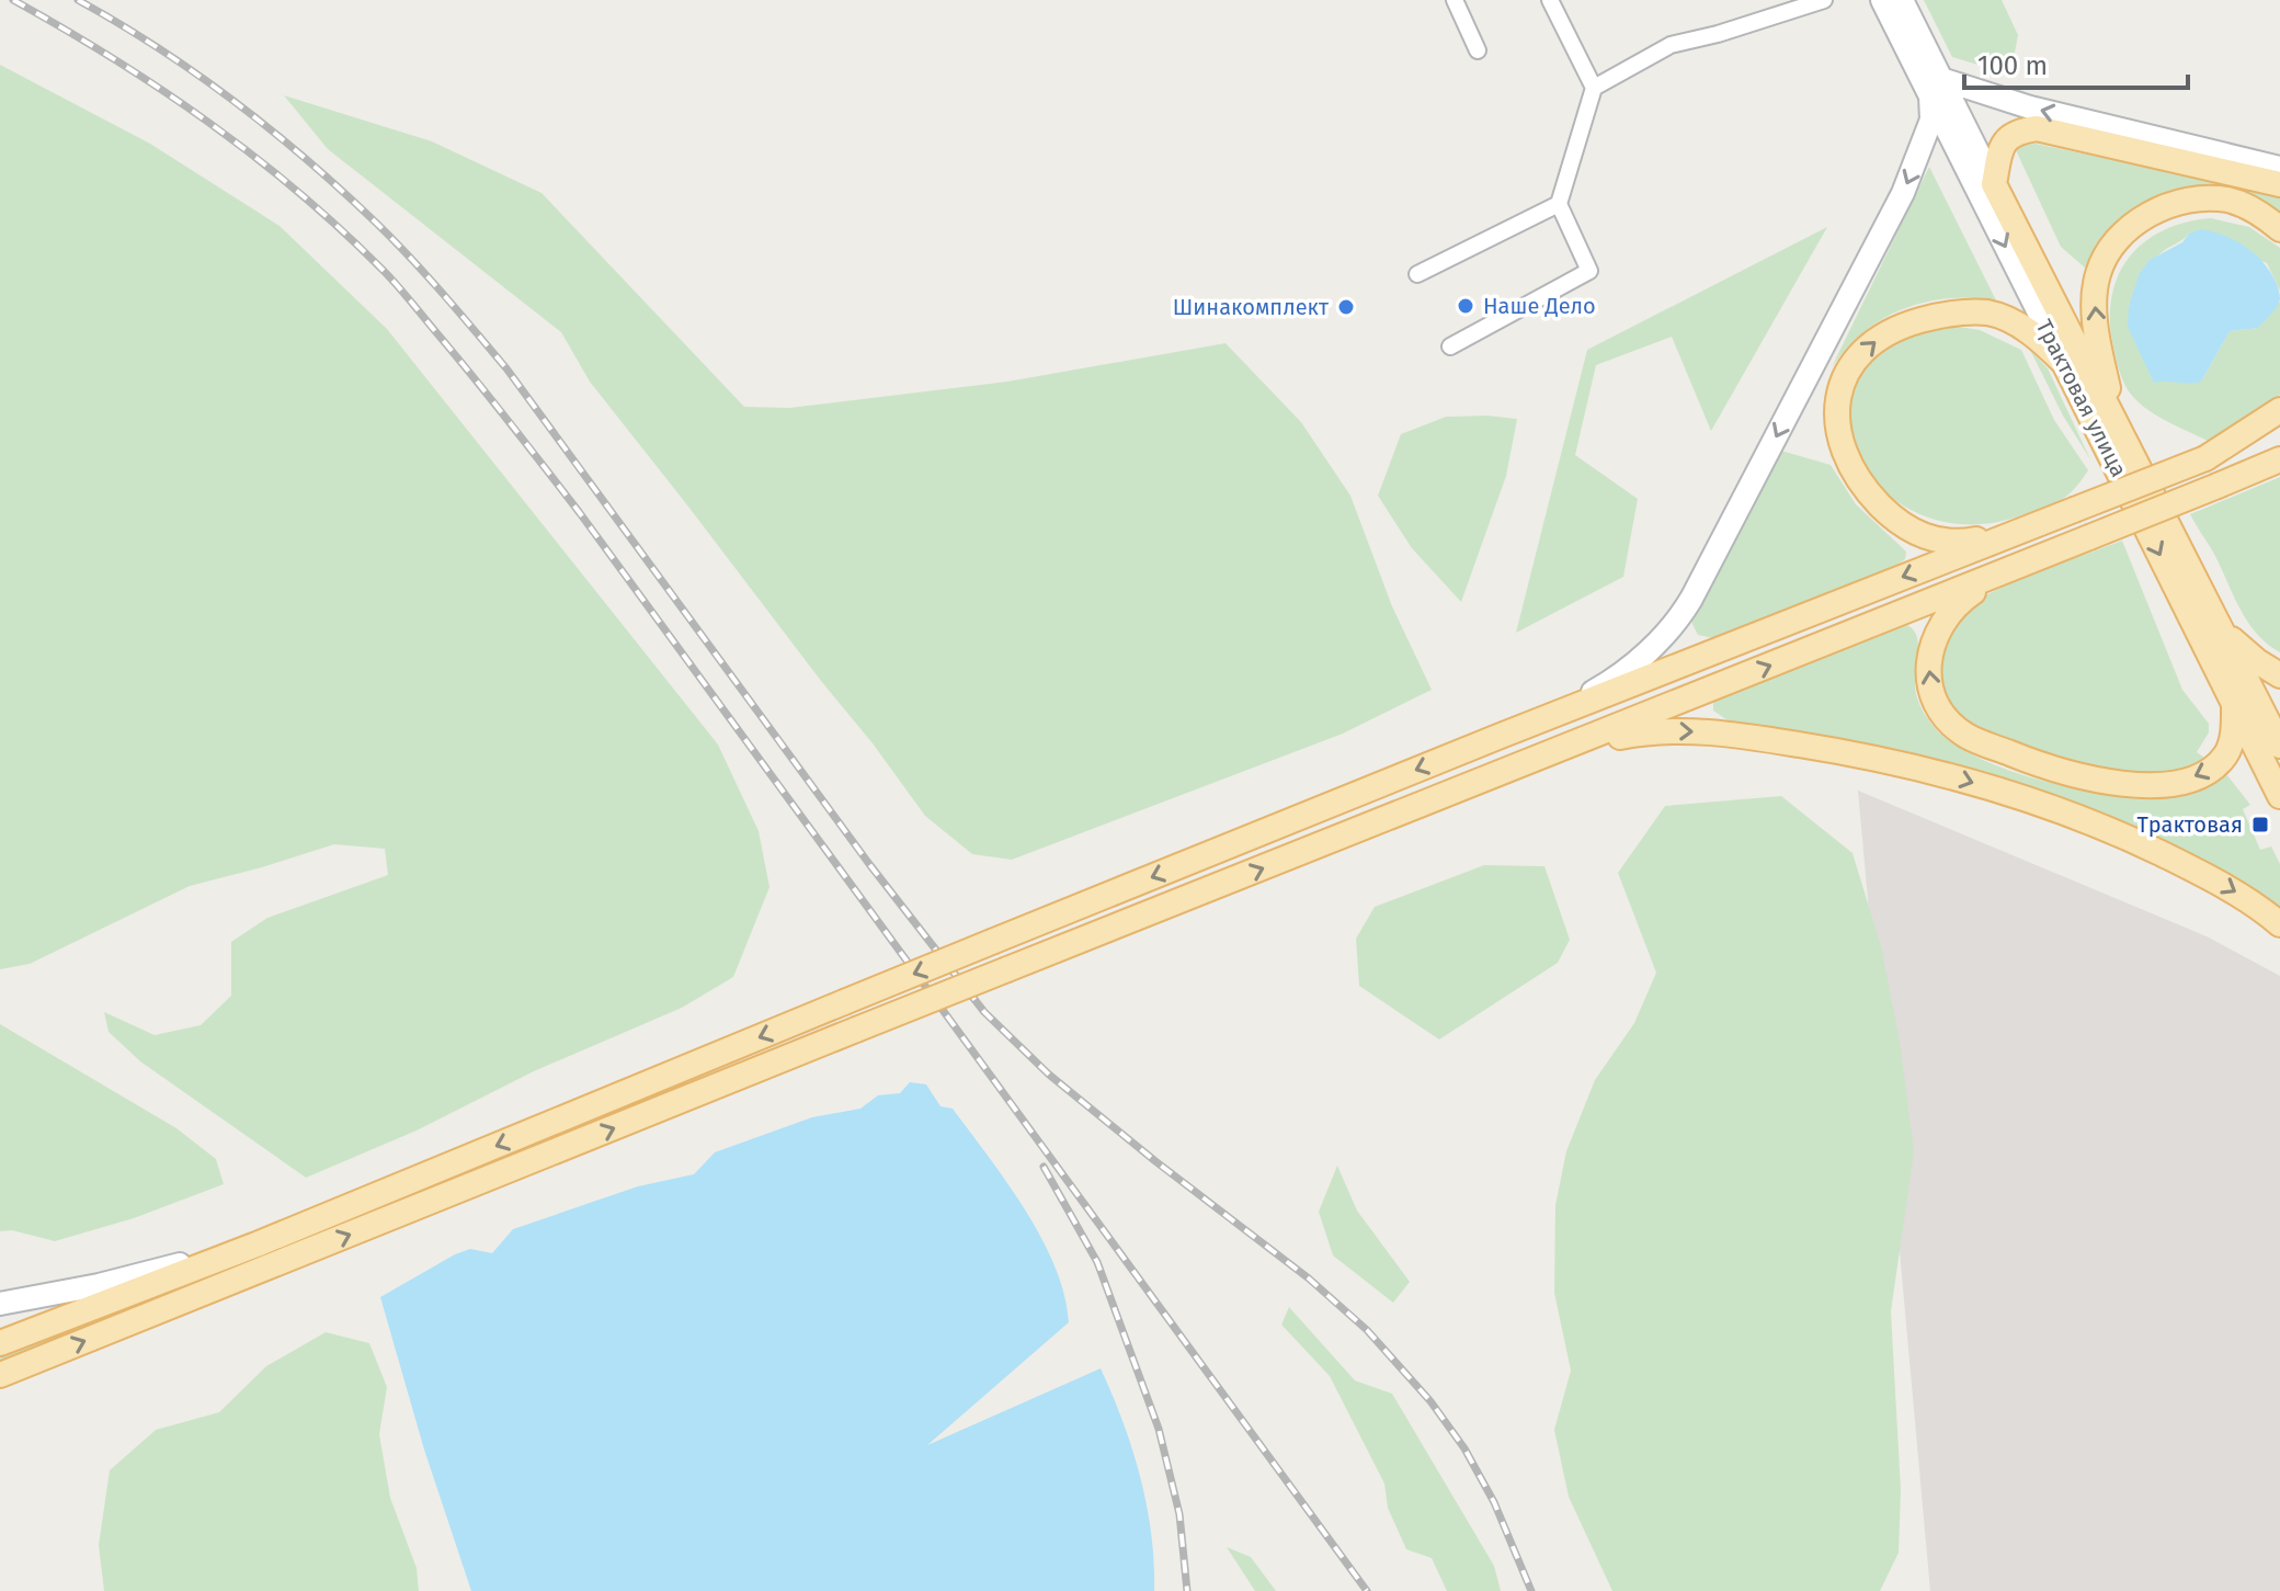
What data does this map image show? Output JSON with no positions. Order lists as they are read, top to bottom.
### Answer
{
  "streets": {
    "main road": ["Трактовая улица"]
  },
  "places": {
    "other": ["Наше Дело", "Шинакомплект"],
    "transit": ["Трактовая"]
  },
  "scale_bar": "100 m"
}
